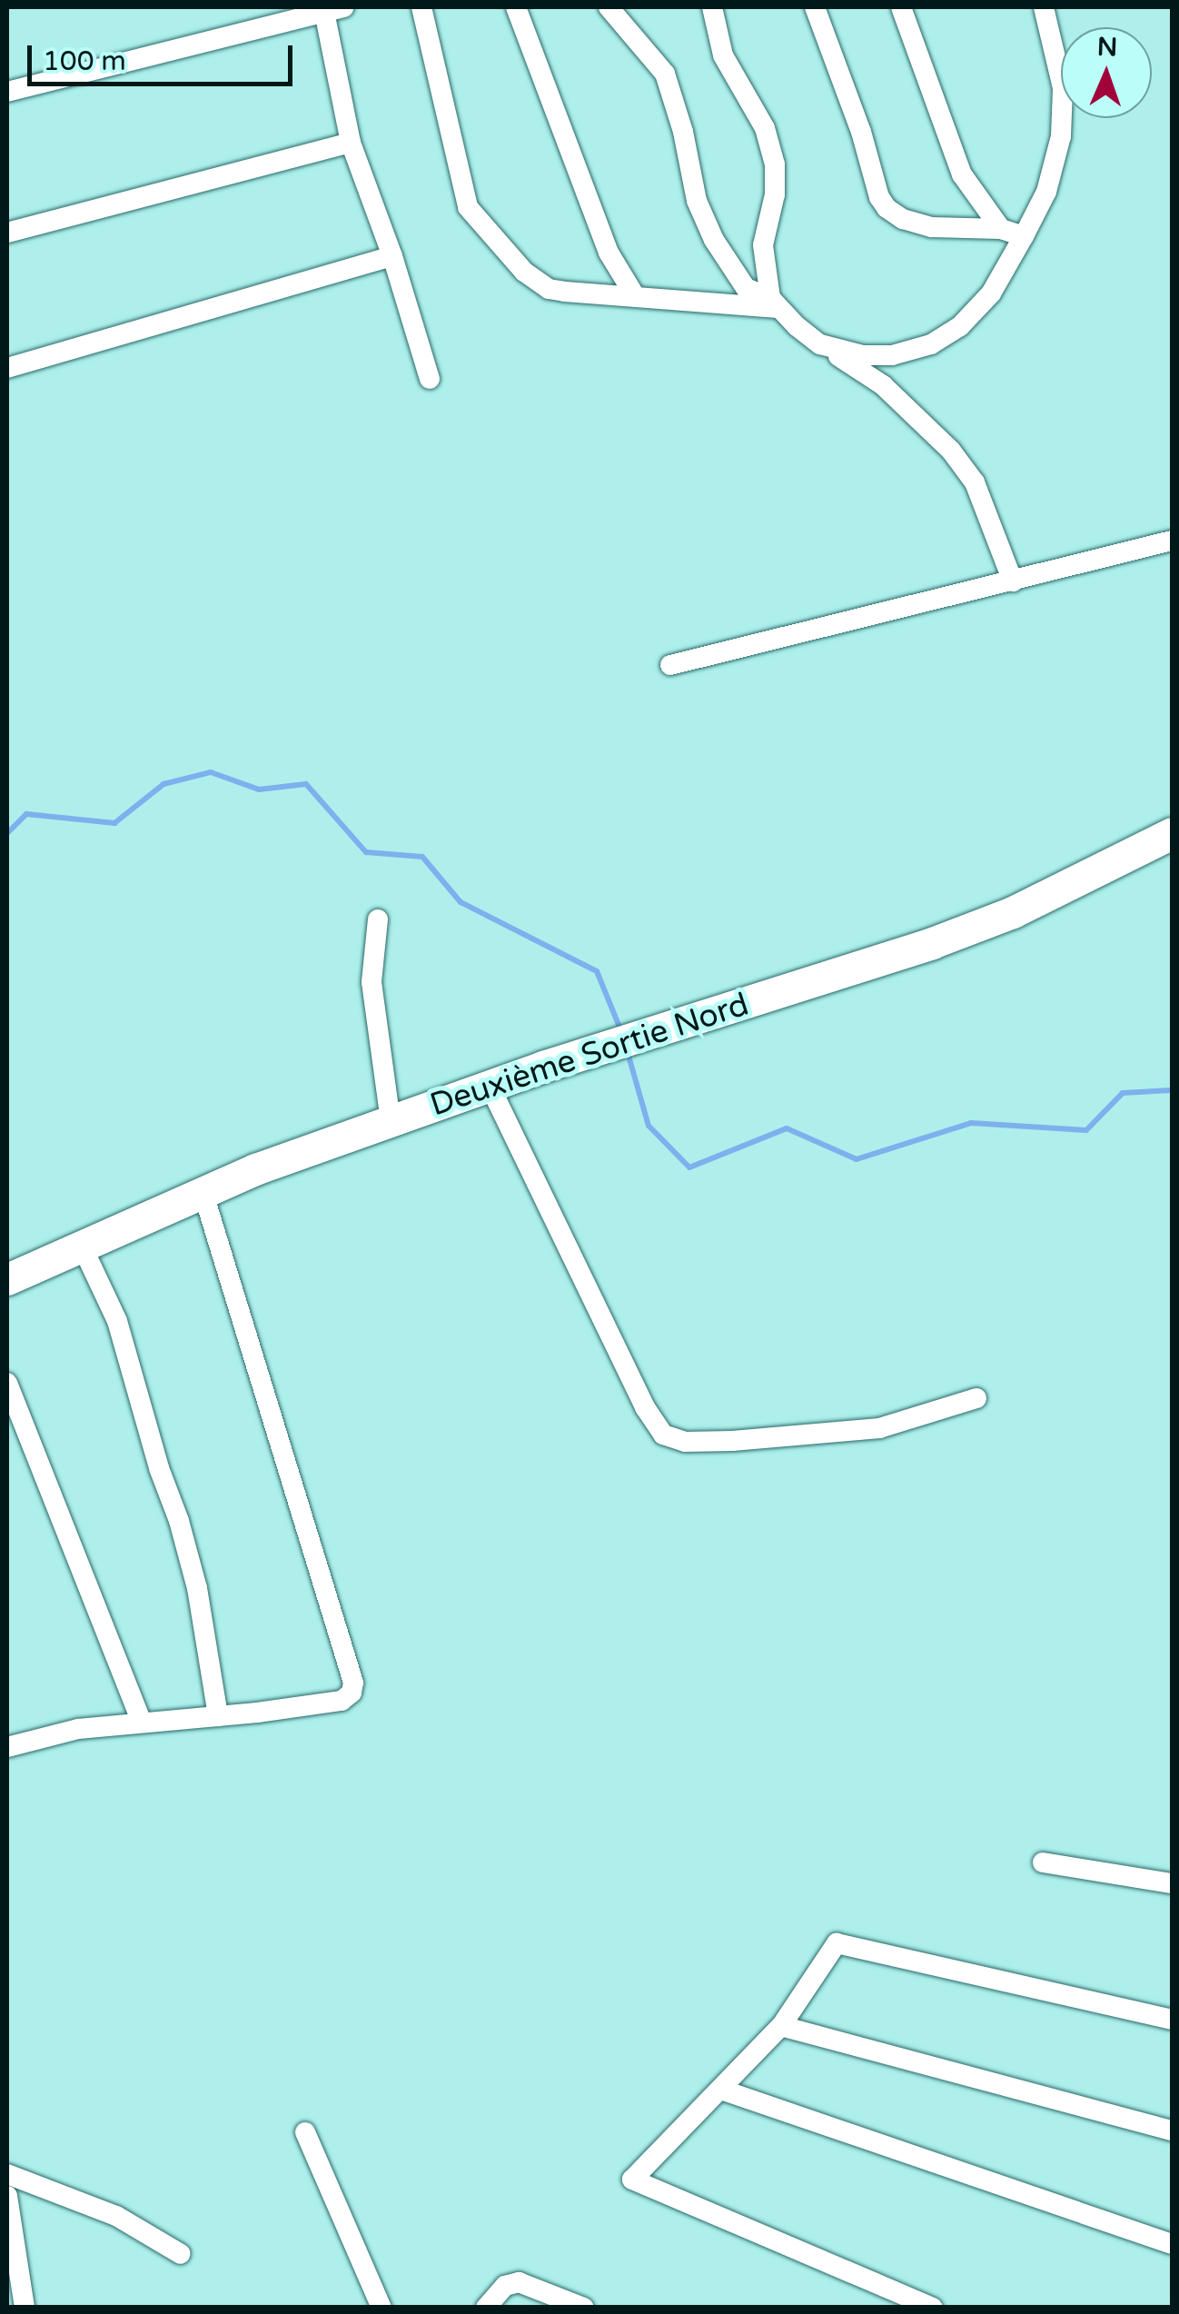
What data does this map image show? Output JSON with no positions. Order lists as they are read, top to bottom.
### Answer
{
  "streets": {
    "main road": ["Deuxième Sortie Nord"]
  },
  "scale_bar": "100 m",
  "north": "top"
}
